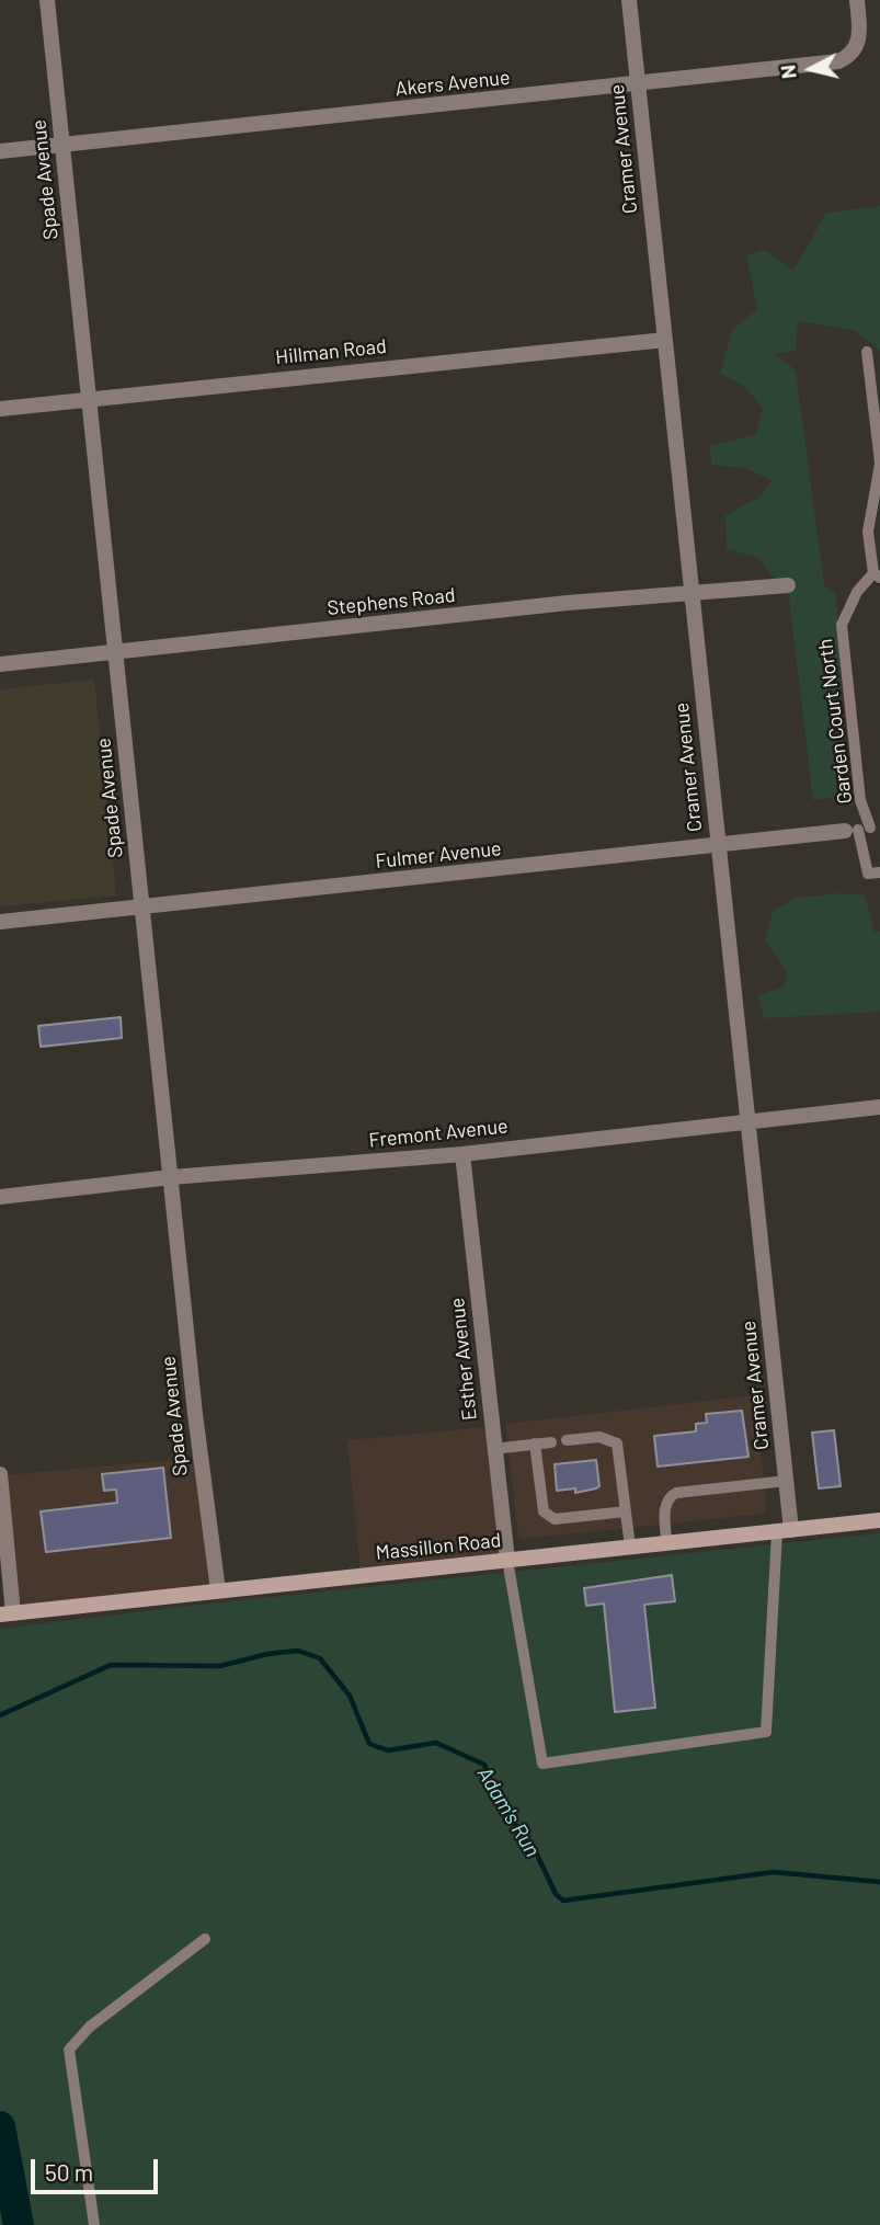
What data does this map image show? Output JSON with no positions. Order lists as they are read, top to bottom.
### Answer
{
  "streets": {
    "street": [
      "Akers Avenue",
      "Cramer Avenue",
      "Spade Avenue",
      "Hillman Road",
      "Stephens Road",
      "Fulmer Avenue",
      "Fremont Avenue",
      "Esther Avenue",
      "Massillon Road"
    ],
    "lane": ["Garden Court North"]
  },
  "crossings": [
    ["Akers Avenue", "Cramer Avenue"],
    ["Akers Avenue", "Spade Avenue"],
    ["Cramer Avenue", "Hillman Road"],
    ["Cramer Avenue", "Stephens Road"],
    ["Cramer Avenue", "Fulmer Avenue"],
    ["Cramer Avenue", "Fremont Avenue"],
    ["Cramer Avenue", "Massillon Road"],
    ["Spade Avenue", "Hillman Road"],
    ["Spade Avenue", "Stephens Road"],
    ["Spade Avenue", "Fulmer Avenue"],
    ["Spade Avenue", "Fremont Avenue"],
    ["Spade Avenue", "Massillon Road"],
    ["Garden Court North", "Fulmer Avenue"],
    ["Fremont Avenue", "Esther Avenue"],
    ["Esther Avenue", "Massillon Road"]
  ],
  "water": ["Adam's Run"],
  "scale_bar": "50 m",
  "north": "left"
}
